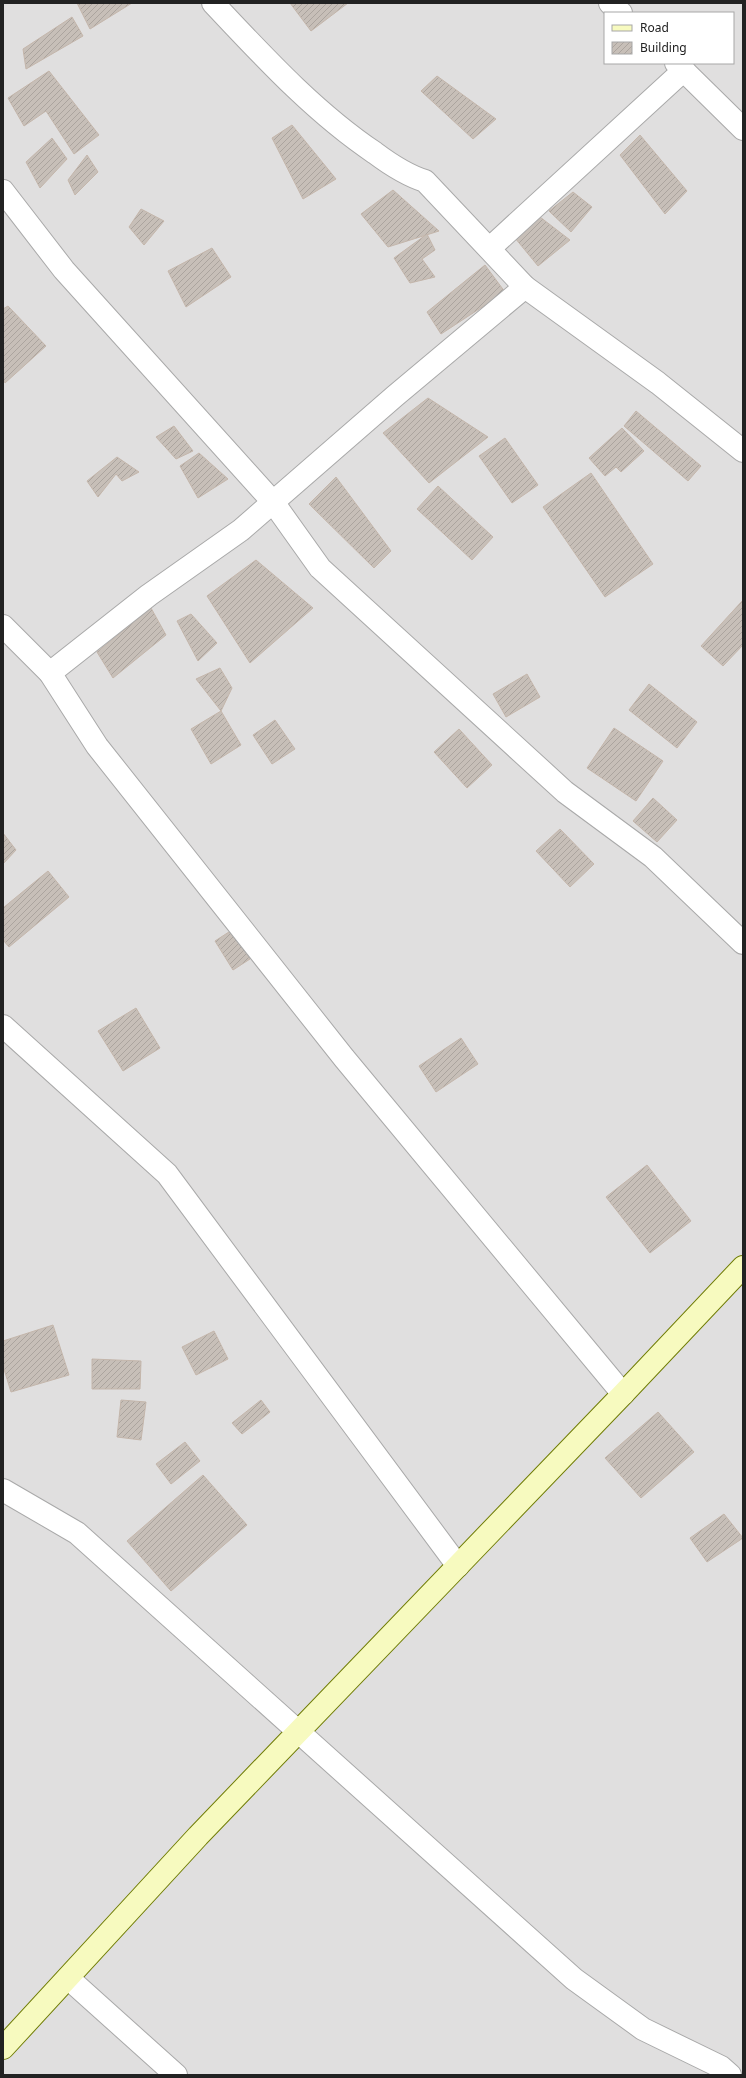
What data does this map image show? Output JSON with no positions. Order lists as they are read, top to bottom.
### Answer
{
  "legend": ["Road", "Building"]
}
